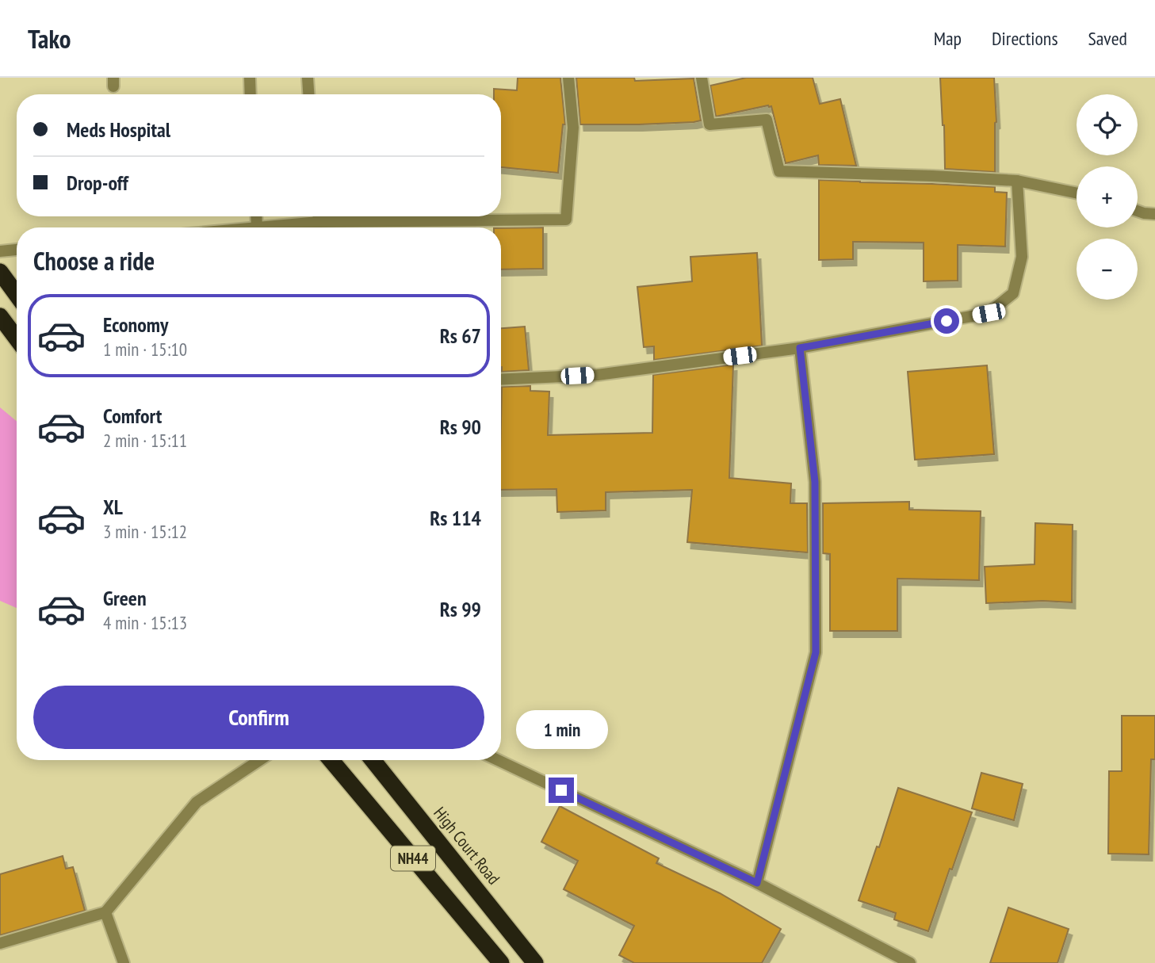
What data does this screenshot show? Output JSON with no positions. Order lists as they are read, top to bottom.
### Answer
{
  "streets": {
    "highway": ["High Court Road", "NH44"]
  },
  "page": {
    "header": "Tako",
    "nav": ["Map", "Directions", "Saved"],
    "map_buttons": ["+", "−"],
    "banner": ["Meds Hospital", "Drop-off"],
    "heading": "Choose a ride",
    "list": [
      {
        "name": "Economy",
        "note": "1 min · 15:10",
        "value": "Rs 67"
      },
      {
        "name": "Comfort",
        "note": "2 min · 15:11",
        "value": "Rs 90"
      },
      {
        "name": "XL",
        "note": "3 min · 15:12",
        "value": "Rs 114"
      },
      {
        "name": "Green",
        "note": "4 min · 15:13",
        "value": "Rs 99"
      }
    ],
    "buttons": "Confirm",
    "bubble": "1 min"
  }
}
